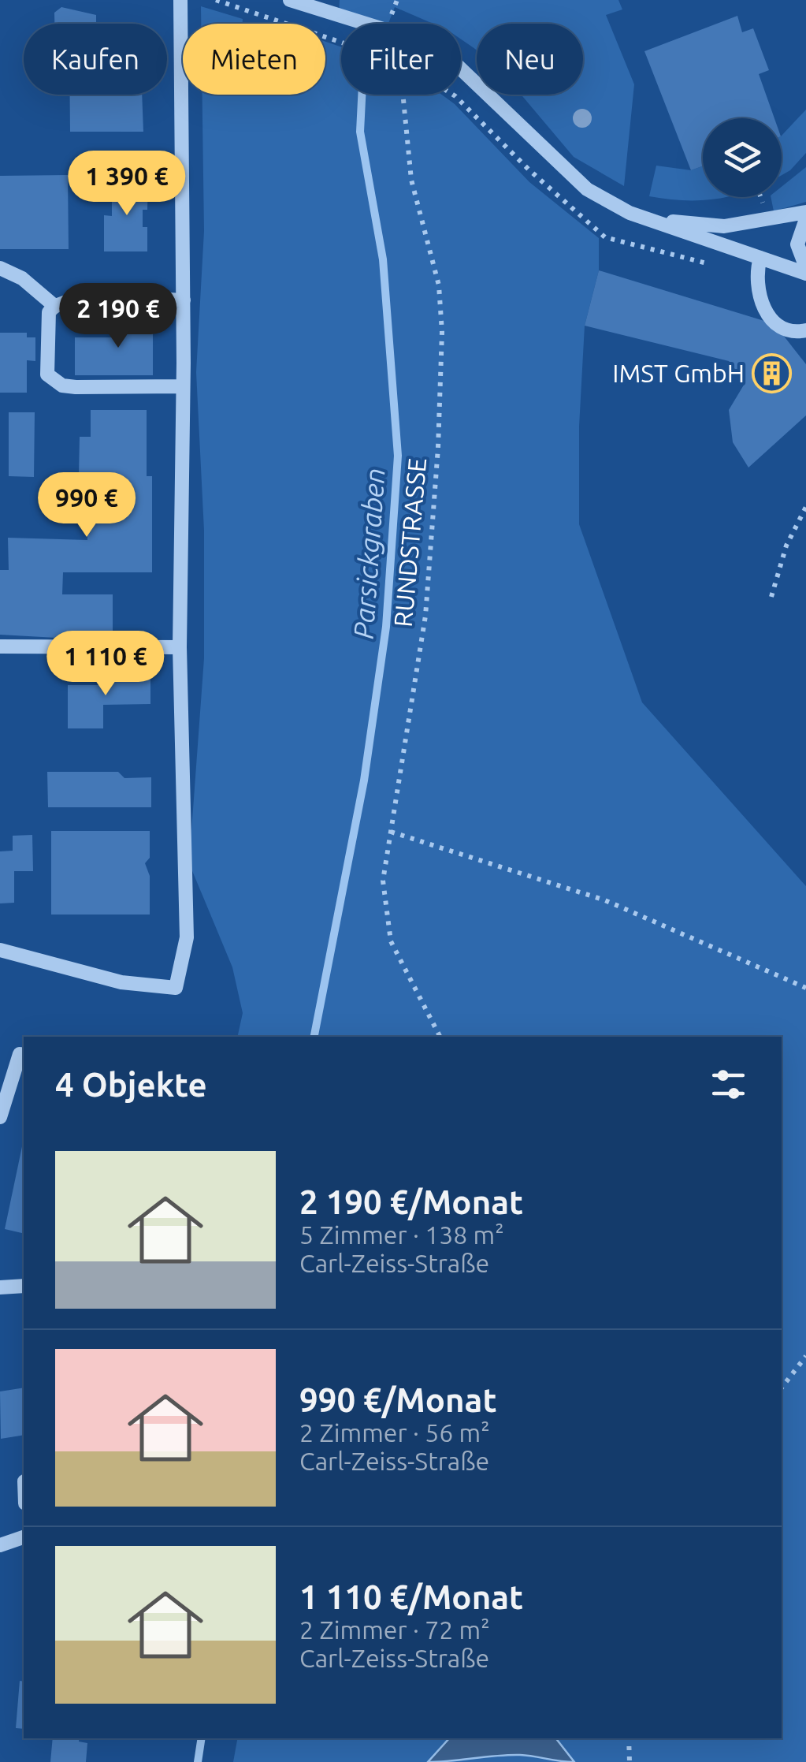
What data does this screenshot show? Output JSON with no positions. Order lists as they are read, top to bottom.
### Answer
{
  "streets": {
    "path": ["RUNDSTRASSE"]
  },
  "water": ["Parsickgraben"],
  "places": {
    "building": ["IMST GmbH"]
  },
  "page": {
    "chip": [
      "Kaufen",
      "Mieten",
      "Filter",
      "Neu"
    ],
    "price": [
      "1 390 €",
      "2 190 €",
      "990 €",
      "1 110 €"
    ],
    "heading": "4 Objekte",
    "list": [
      {
        "name": "2 190 €/Monat",
        "note": "5 Zimmer · 138 m² · Carl-Zeiss-Straße"
      },
      {
        "name": "990 €/Monat",
        "note": "2 Zimmer · 56 m² · Carl-Zeiss-Straße"
      },
      {
        "name": "1 110 €/Monat",
        "note": "2 Zimmer · 72 m² · Carl-Zeiss-Straße"
      }
    ]
  }
}
